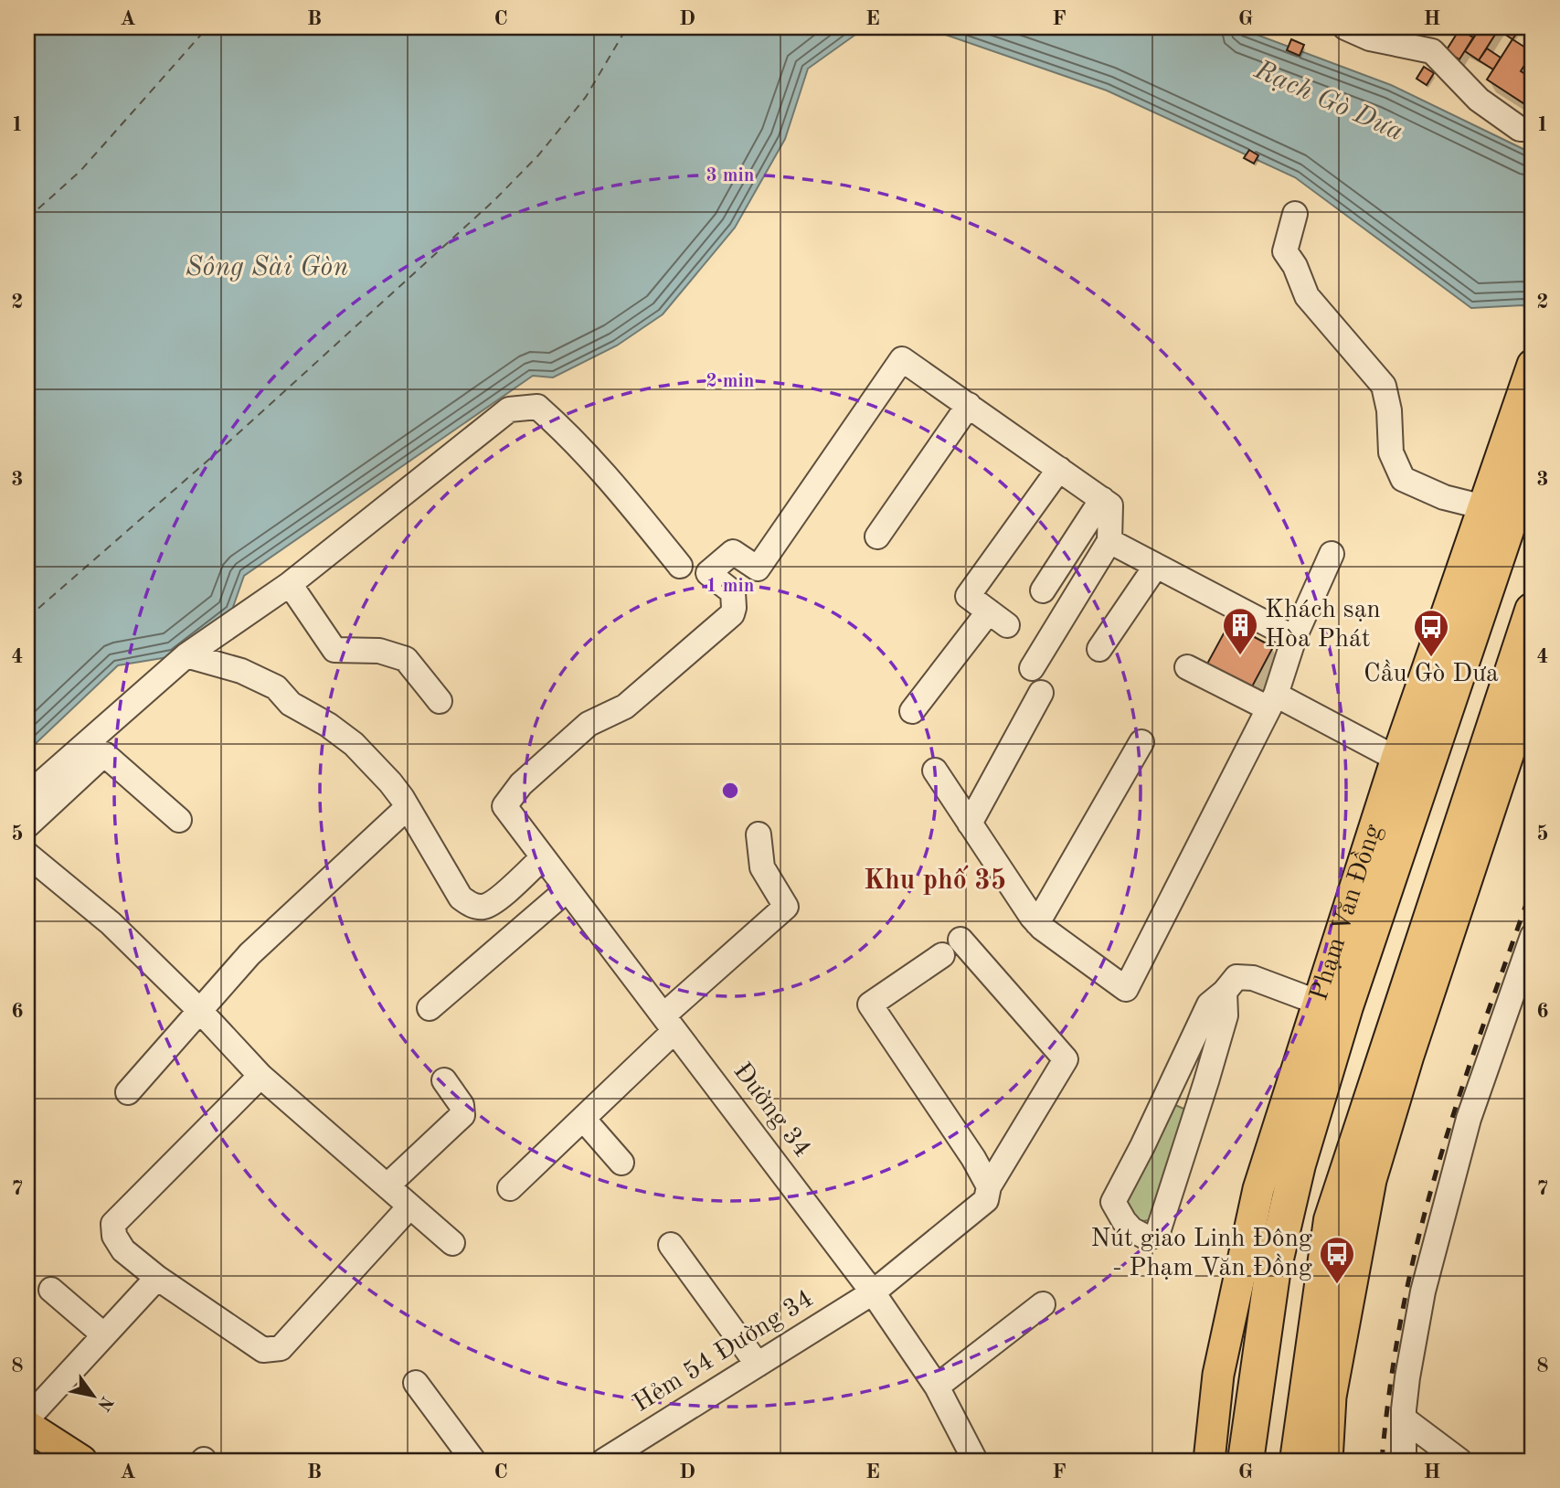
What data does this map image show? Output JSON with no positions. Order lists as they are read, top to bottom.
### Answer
{
  "streets": {
    "highway": ["Phạm Văn Đồng"],
    "street": ["Đường 34", "Hẻm 54 Đường 34"]
  },
  "crossings": [
    ["Đường 34", "Hẻm 54 Đường 34"]
  ],
  "districts": ["Khu phố 35"],
  "water": ["Rạch Gò Dưa", "Sông Sài Gòn"],
  "places": {
    "building": ["Khách sạn Hòa Phát"],
    "bus stop": ["Cầu Gò Dưa", "Nút giao Linh Đông - Phạm Văn Đồng"]
  },
  "north": "bottom right",
  "grid": {
    "columns": [
      "A",
      "B",
      "C",
      "D",
      "E",
      "F",
      "G",
      "H"
    ],
    "rows": [
      "1",
      "2",
      "3",
      "4",
      "5",
      "6",
      "7",
      "8"
    ]
  },
  "rings": ["3 min", "2 min", "1 min"]
}
